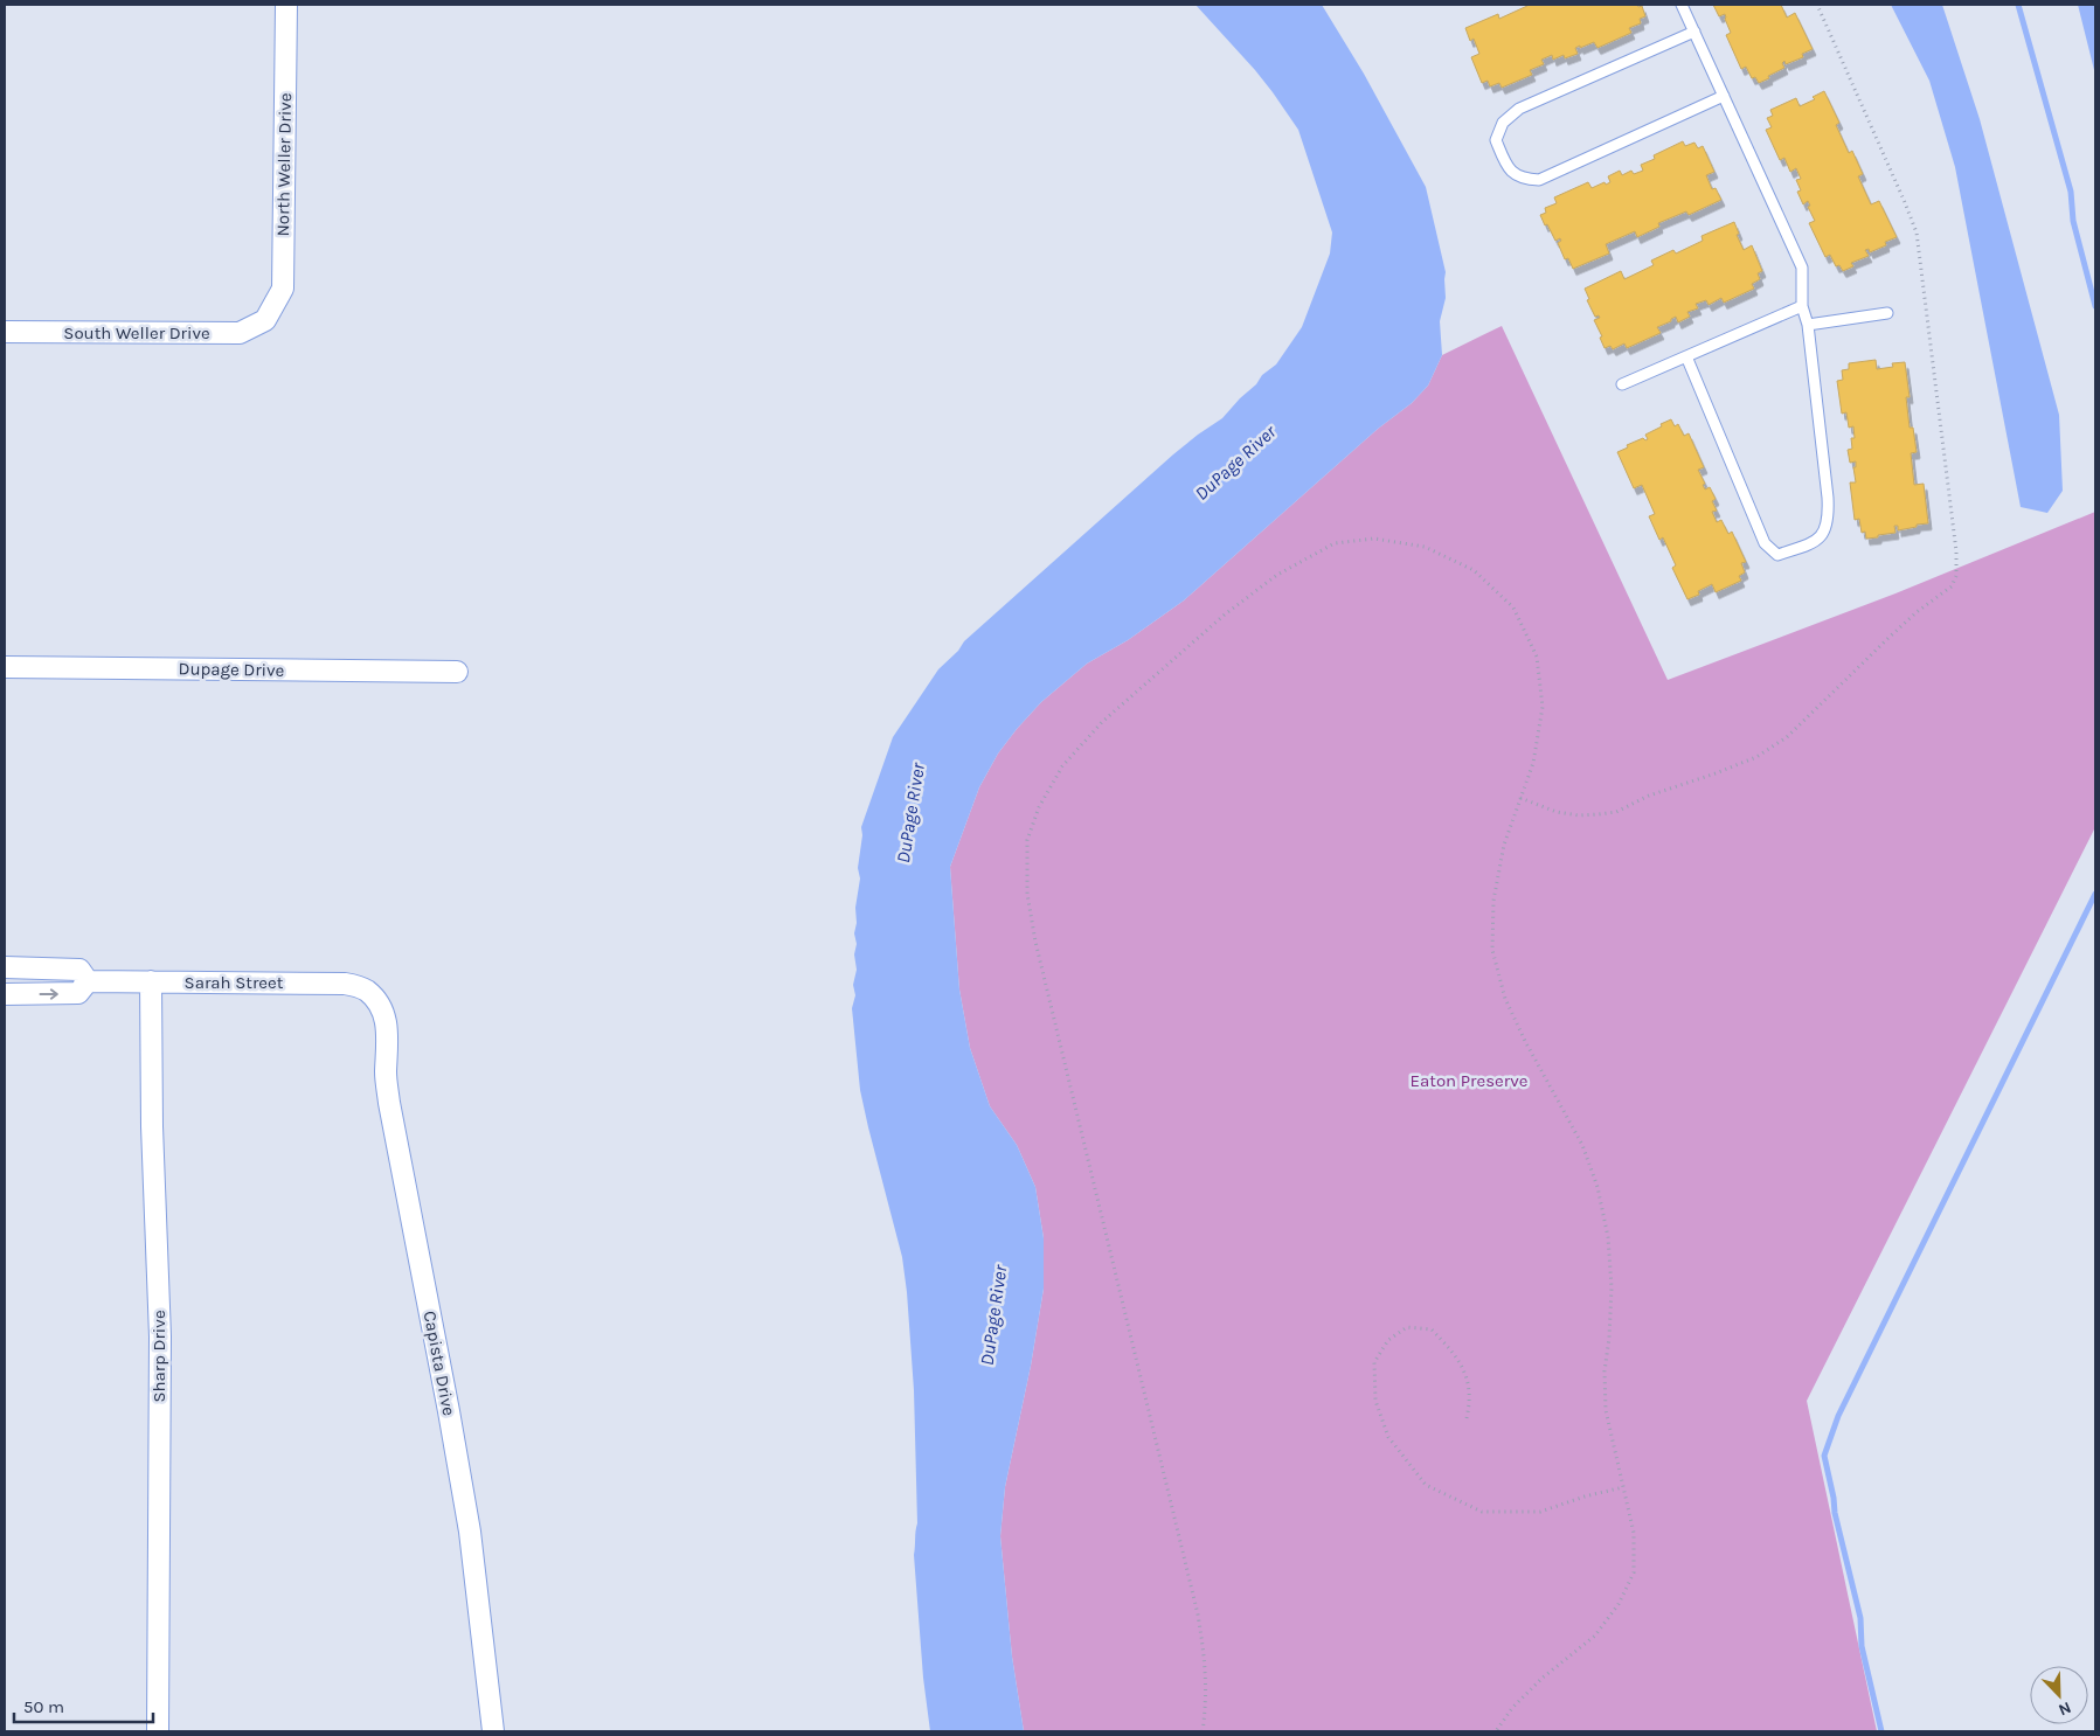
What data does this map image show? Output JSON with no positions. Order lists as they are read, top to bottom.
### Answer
{
  "streets": {
    "street": [
      "North Weller Drive",
      "South Weller Drive",
      "Dupage Drive",
      "Sarah Street",
      "Sharp Drive",
      "Capista Drive"
    ]
  },
  "crossings": [
    ["North Weller Drive", "South Weller Drive"],
    ["Sarah Street", "Sharp Drive"],
    ["Sarah Street", "Capista Drive"]
  ],
  "water": ["DuPage River"],
  "parks": ["Eaton Preserve"],
  "scale_bar": "50 m",
  "north": "bottom right"
}
